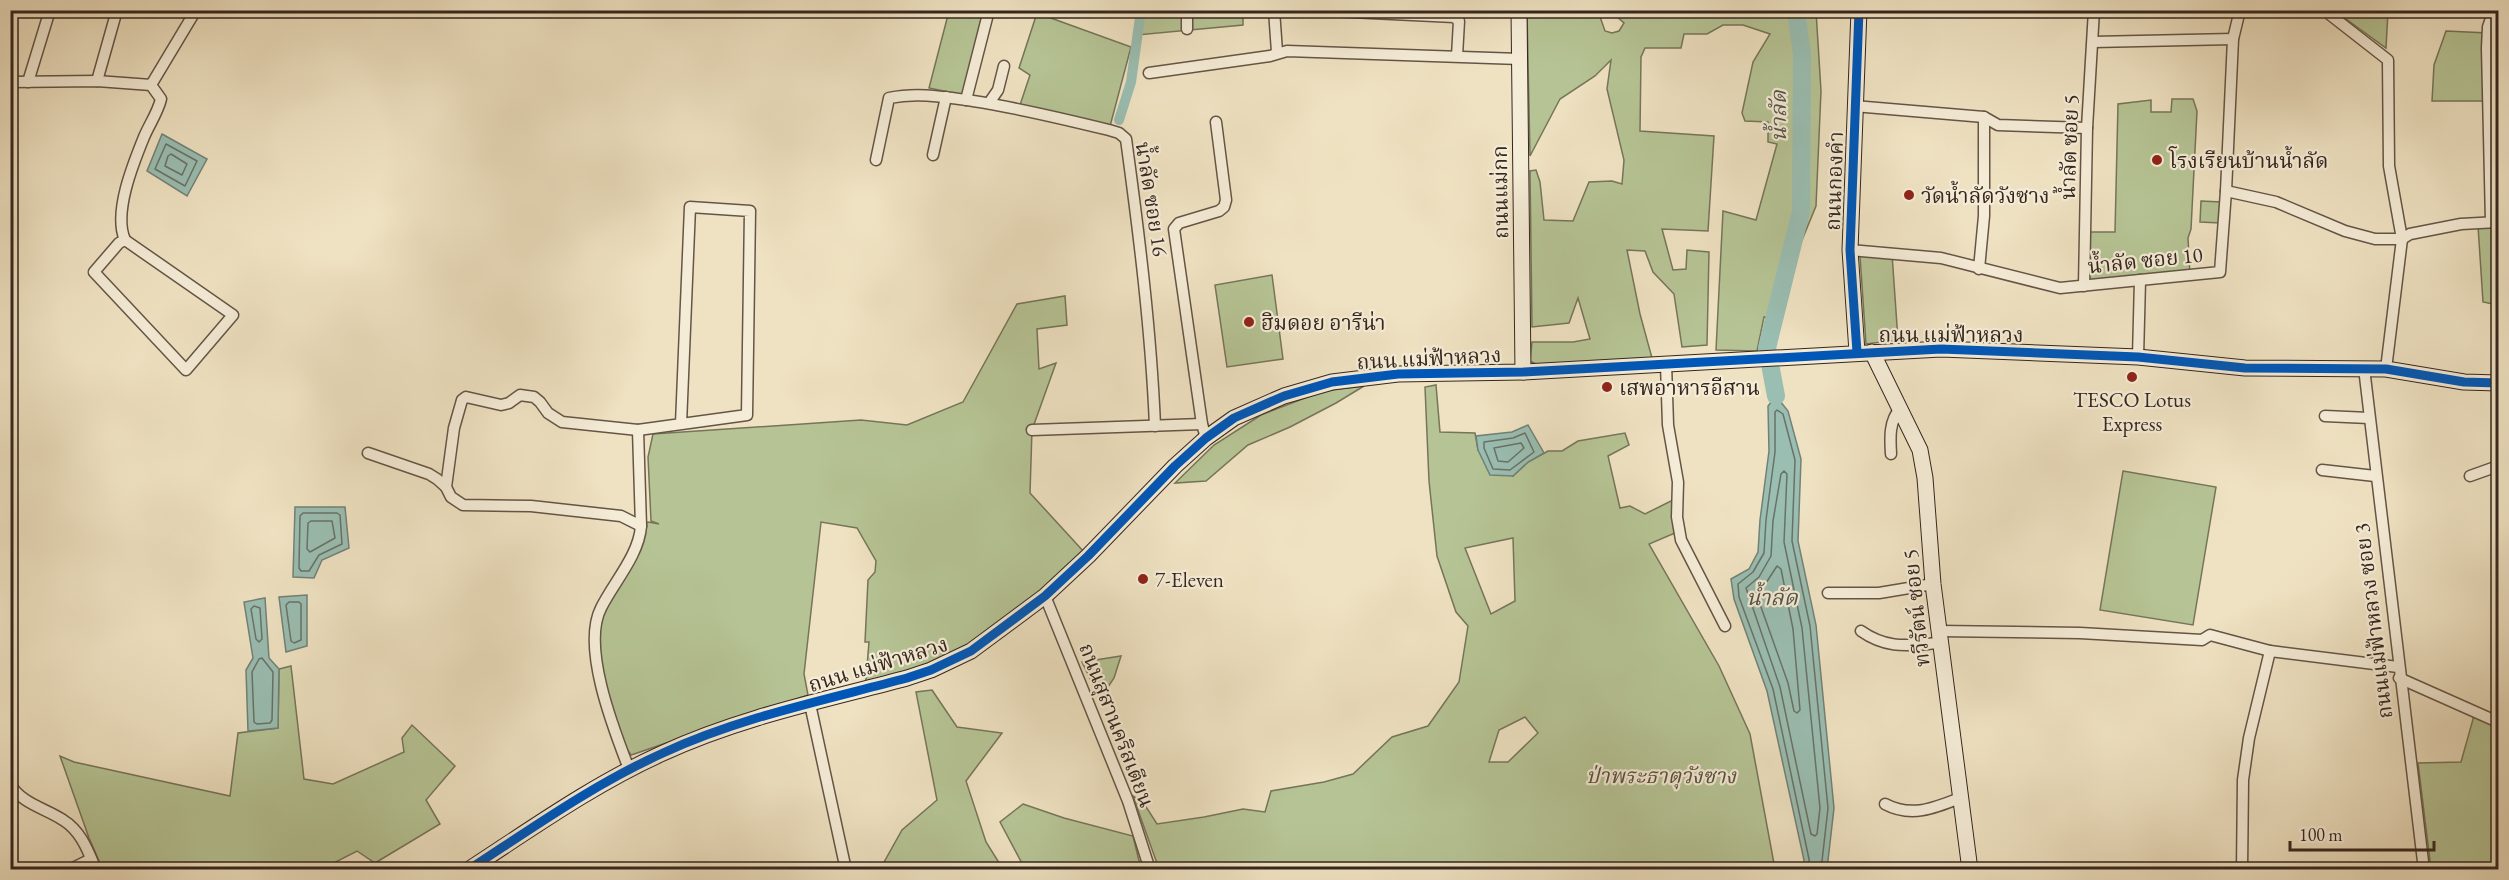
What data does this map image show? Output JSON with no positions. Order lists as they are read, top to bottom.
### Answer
{
  "streets": {
    "street": [
      "น้ำลัด ซอย 5",
      "ถนนกองคำ",
      "ถนนแม่กก",
      "น้ำลัด ซอย 16",
      "น้ำลัด ซอย 10",
      "ถนน แม่ฟ้าหลวง",
      "ทวีรัตน์ ซอย 5",
      "ถนนแม่ฟ้าหลวง ซอย 3",
      "ถนนสุสานคริสเตียน"
    ]
  },
  "crossings": [
    ["น้ำลัด ซอย 5", "น้ำลัด ซอย 10"],
    ["ถนนกองคำ", "น้ำลัด ซอย 10"],
    ["ถนนกองคำ", "ถนน แม่ฟ้าหลวง"],
    ["ถนนกองคำ", "ทวีรัตน์ ซอย 5"],
    ["ถนนแม่กก", "ถนน แม่ฟ้าหลวง"],
    ["ถนน แม่ฟ้าหลวง", "ทวีรัตน์ ซอย 5"],
    ["ถนน แม่ฟ้าหลวง", "ถนนแม่ฟ้าหลวง ซอย 3"],
    ["ถนน แม่ฟ้าหลวง", "ถนนสุสานคริสเตียน"]
  ],
  "water": ["น้ำลัด"],
  "parks": ["ป่าพระธาตุวังซาง"],
  "places": [
    "โรงเรียนบ้านน้ำลัด",
    "วัดน้ำลัดวังซาง",
    "ฮิมดอย อารีน่า",
    "TESCO Lotus Express",
    "เสพอาหารอีสาน",
    "7-Eleven"
  ],
  "scale_bar": "100 m"
}
